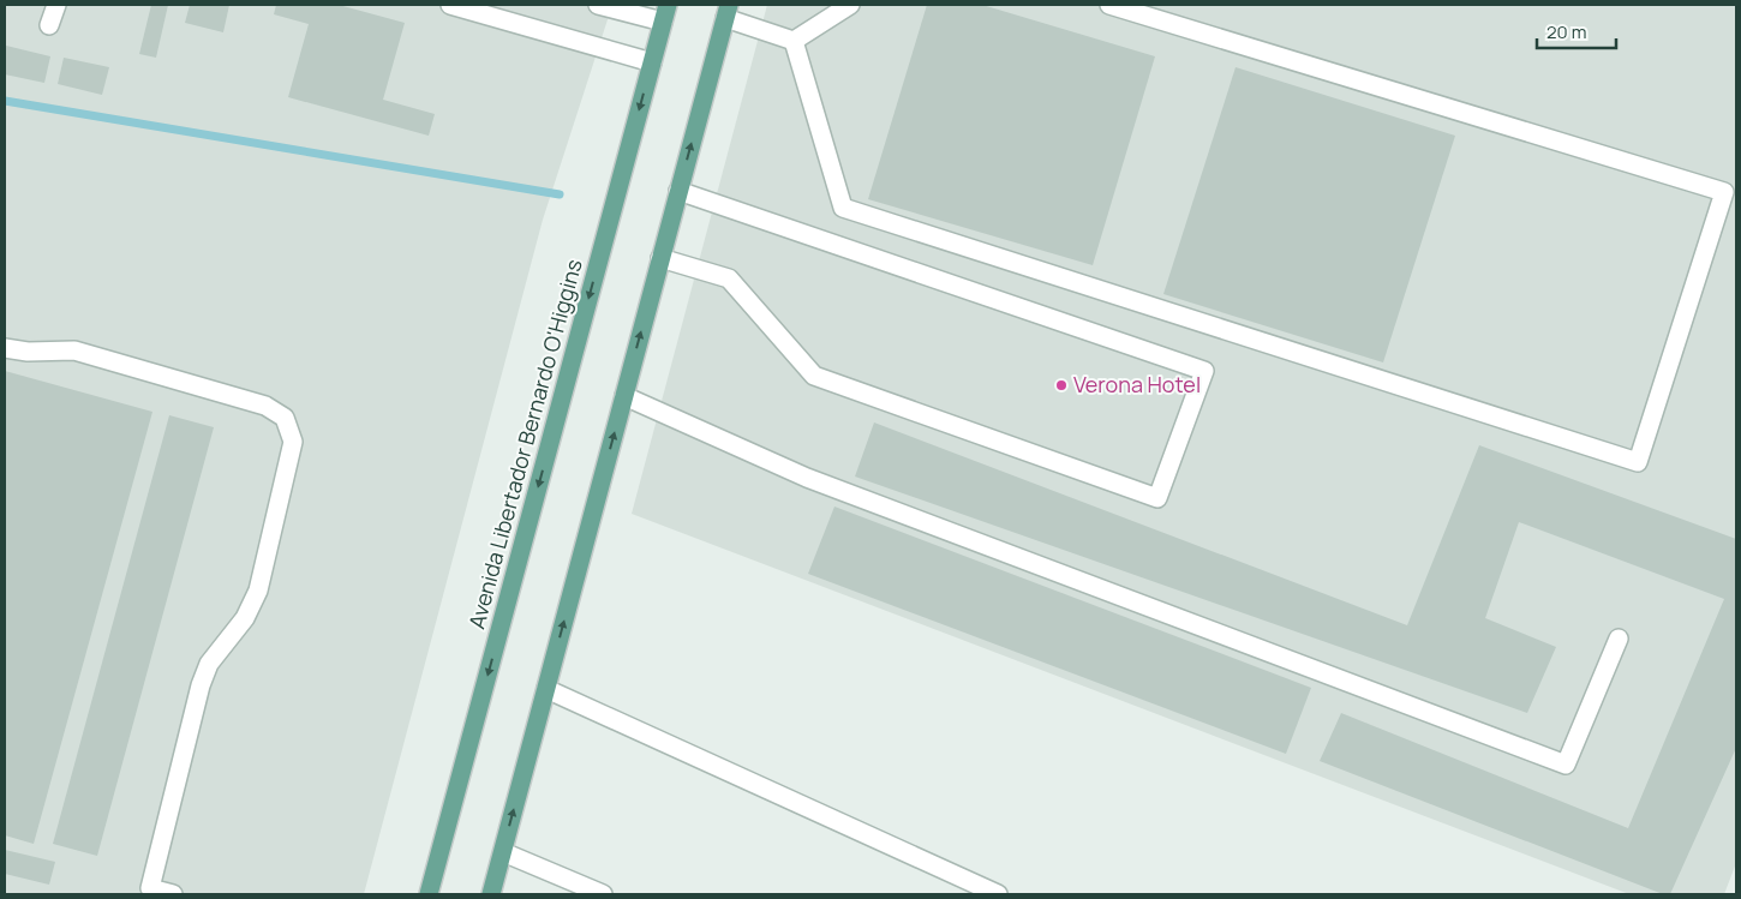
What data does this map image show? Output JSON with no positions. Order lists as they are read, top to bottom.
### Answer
{
  "streets": {
    "main road": ["Avenida Libertador Bernardo O'Higgins"]
  },
  "places": ["Verona Hotel"],
  "scale_bar": "20 m"
}
